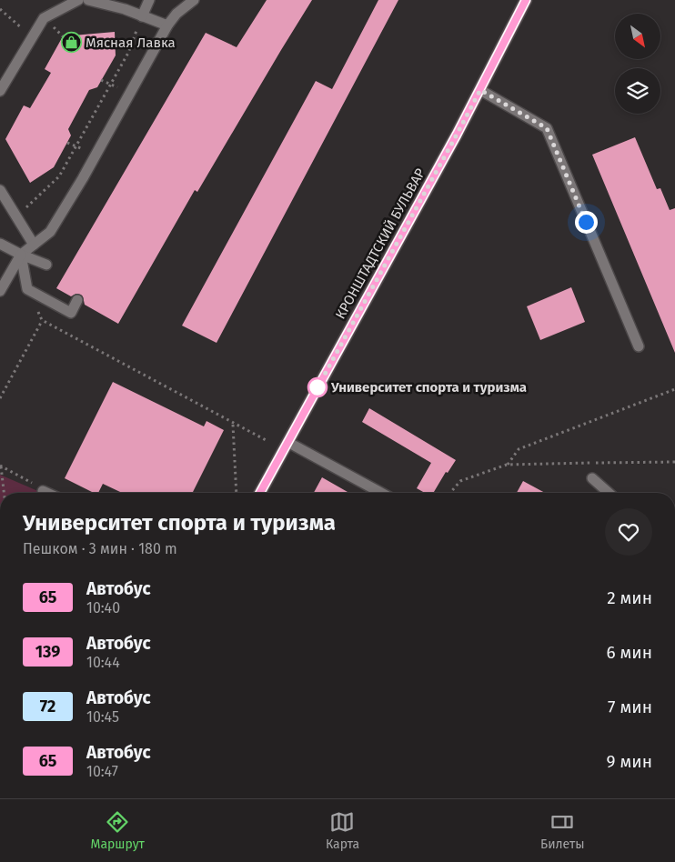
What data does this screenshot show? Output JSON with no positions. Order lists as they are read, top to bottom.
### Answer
{
  "streets": {
    "main road": ["КРОНШТАДТСКИЙ БУЛЬВАР"]
  },
  "places": {
    "shop": ["Мясная Лавка"],
    "other": ["Университет спорта и туризма"]
  },
  "lines": ["bus line 65"],
  "north": "bottom right",
  "page": {
    "heading": ["Университет спорта и туризма", "Пешком · 3 мин · 180 m"],
    "list": [
      {
        "mark": "65",
        "name": "Автобус",
        "note": "10:40",
        "value": "2 мин"
      },
      {
        "mark": "139",
        "name": "Автобус",
        "note": "10:44",
        "value": "6 мин"
      },
      {
        "mark": "72",
        "name": "Автобус",
        "note": "10:45",
        "value": "7 мин"
      },
      {
        "mark": "65",
        "name": "Автобус",
        "note": "10:47",
        "value": "9 мин"
      }
    ],
    "tabs": ["Маршрут", "Карта", "Билеты"]
  }
}
